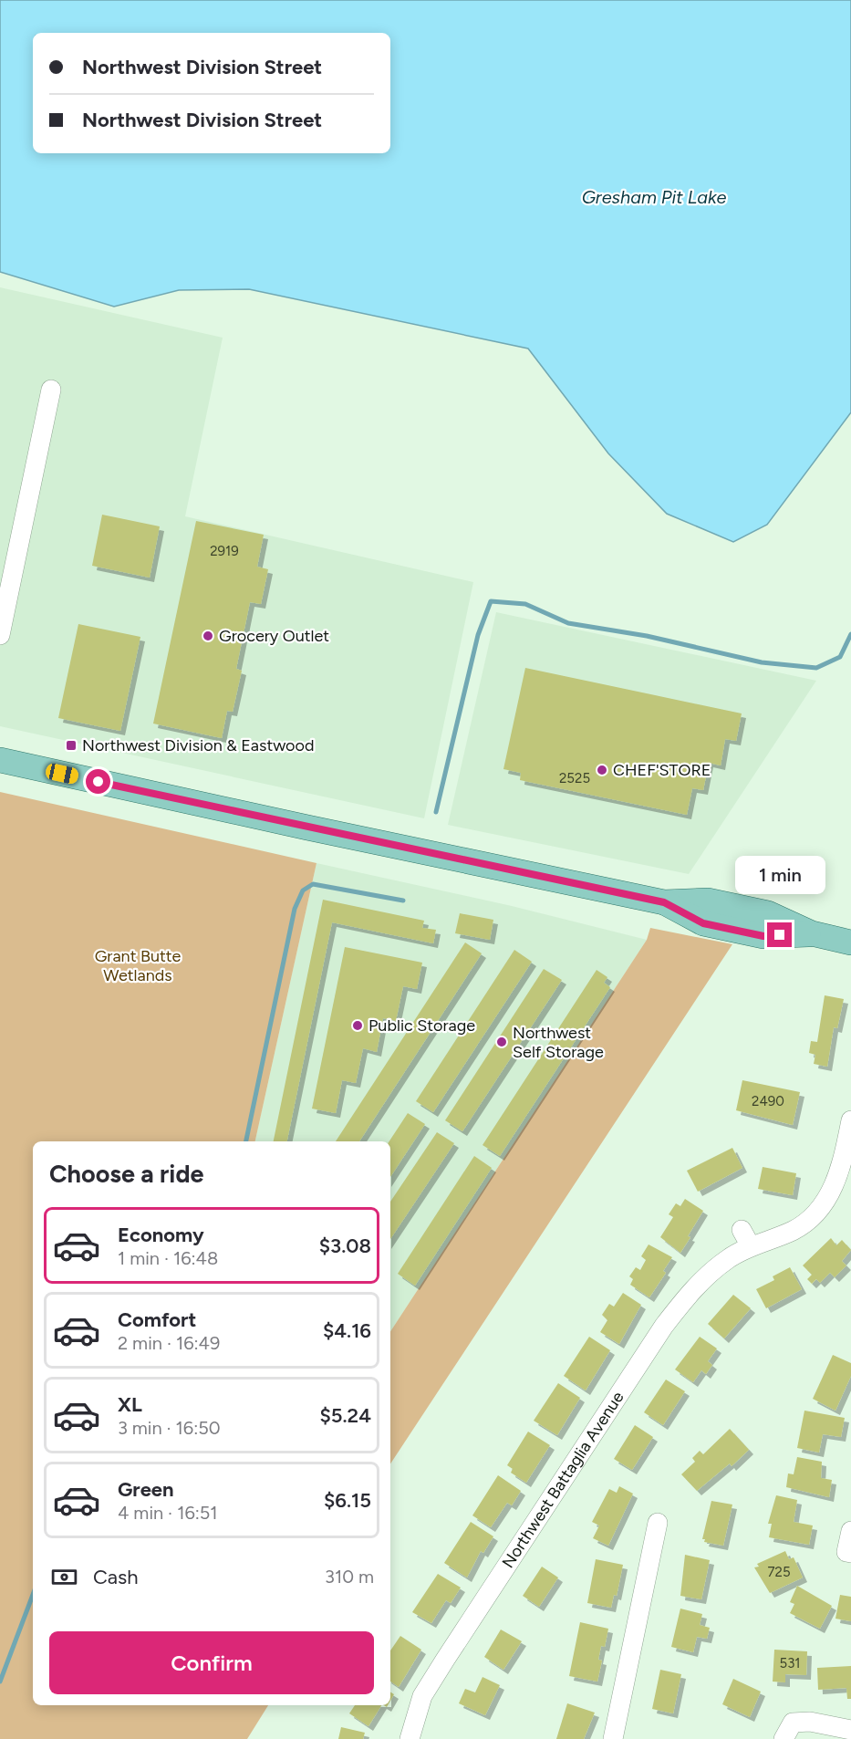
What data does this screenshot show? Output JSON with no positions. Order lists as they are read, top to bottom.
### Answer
{
  "streets": {
    "street": ["Northwest Battaglia Avenue"]
  },
  "water": ["Gresham Pit Lake"],
  "parks": ["Grant Butte Wetlands"],
  "places": {
    "other": [
      "Grocery Outlet",
      "CHEF'STORE",
      "Public Storage",
      "Northwest Self Storage"
    ],
    "transit": ["Northwest Division & Eastwood"]
  },
  "house_numbers": [
    "2919",
    "2525",
    "2490",
    "725",
    "531"
  ],
  "page": {
    "banner": ["Northwest Division Street", "Northwest Division Street"],
    "bubble": "1 min",
    "heading": "Choose a ride",
    "list": [
      {
        "name": "Economy",
        "note": "1 min · 16:48",
        "value": "$3.08"
      },
      {
        "name": "Comfort",
        "note": "2 min · 16:49",
        "value": "$4.16"
      },
      {
        "name": "XL",
        "note": "3 min · 16:50",
        "value": "$5.24"
      },
      {
        "name": "Green",
        "note": "4 min · 16:51",
        "value": "$6.15"
      }
    ],
    "pay": ["Cash", "310 m"],
    "buttons": "Confirm"
  }
}
